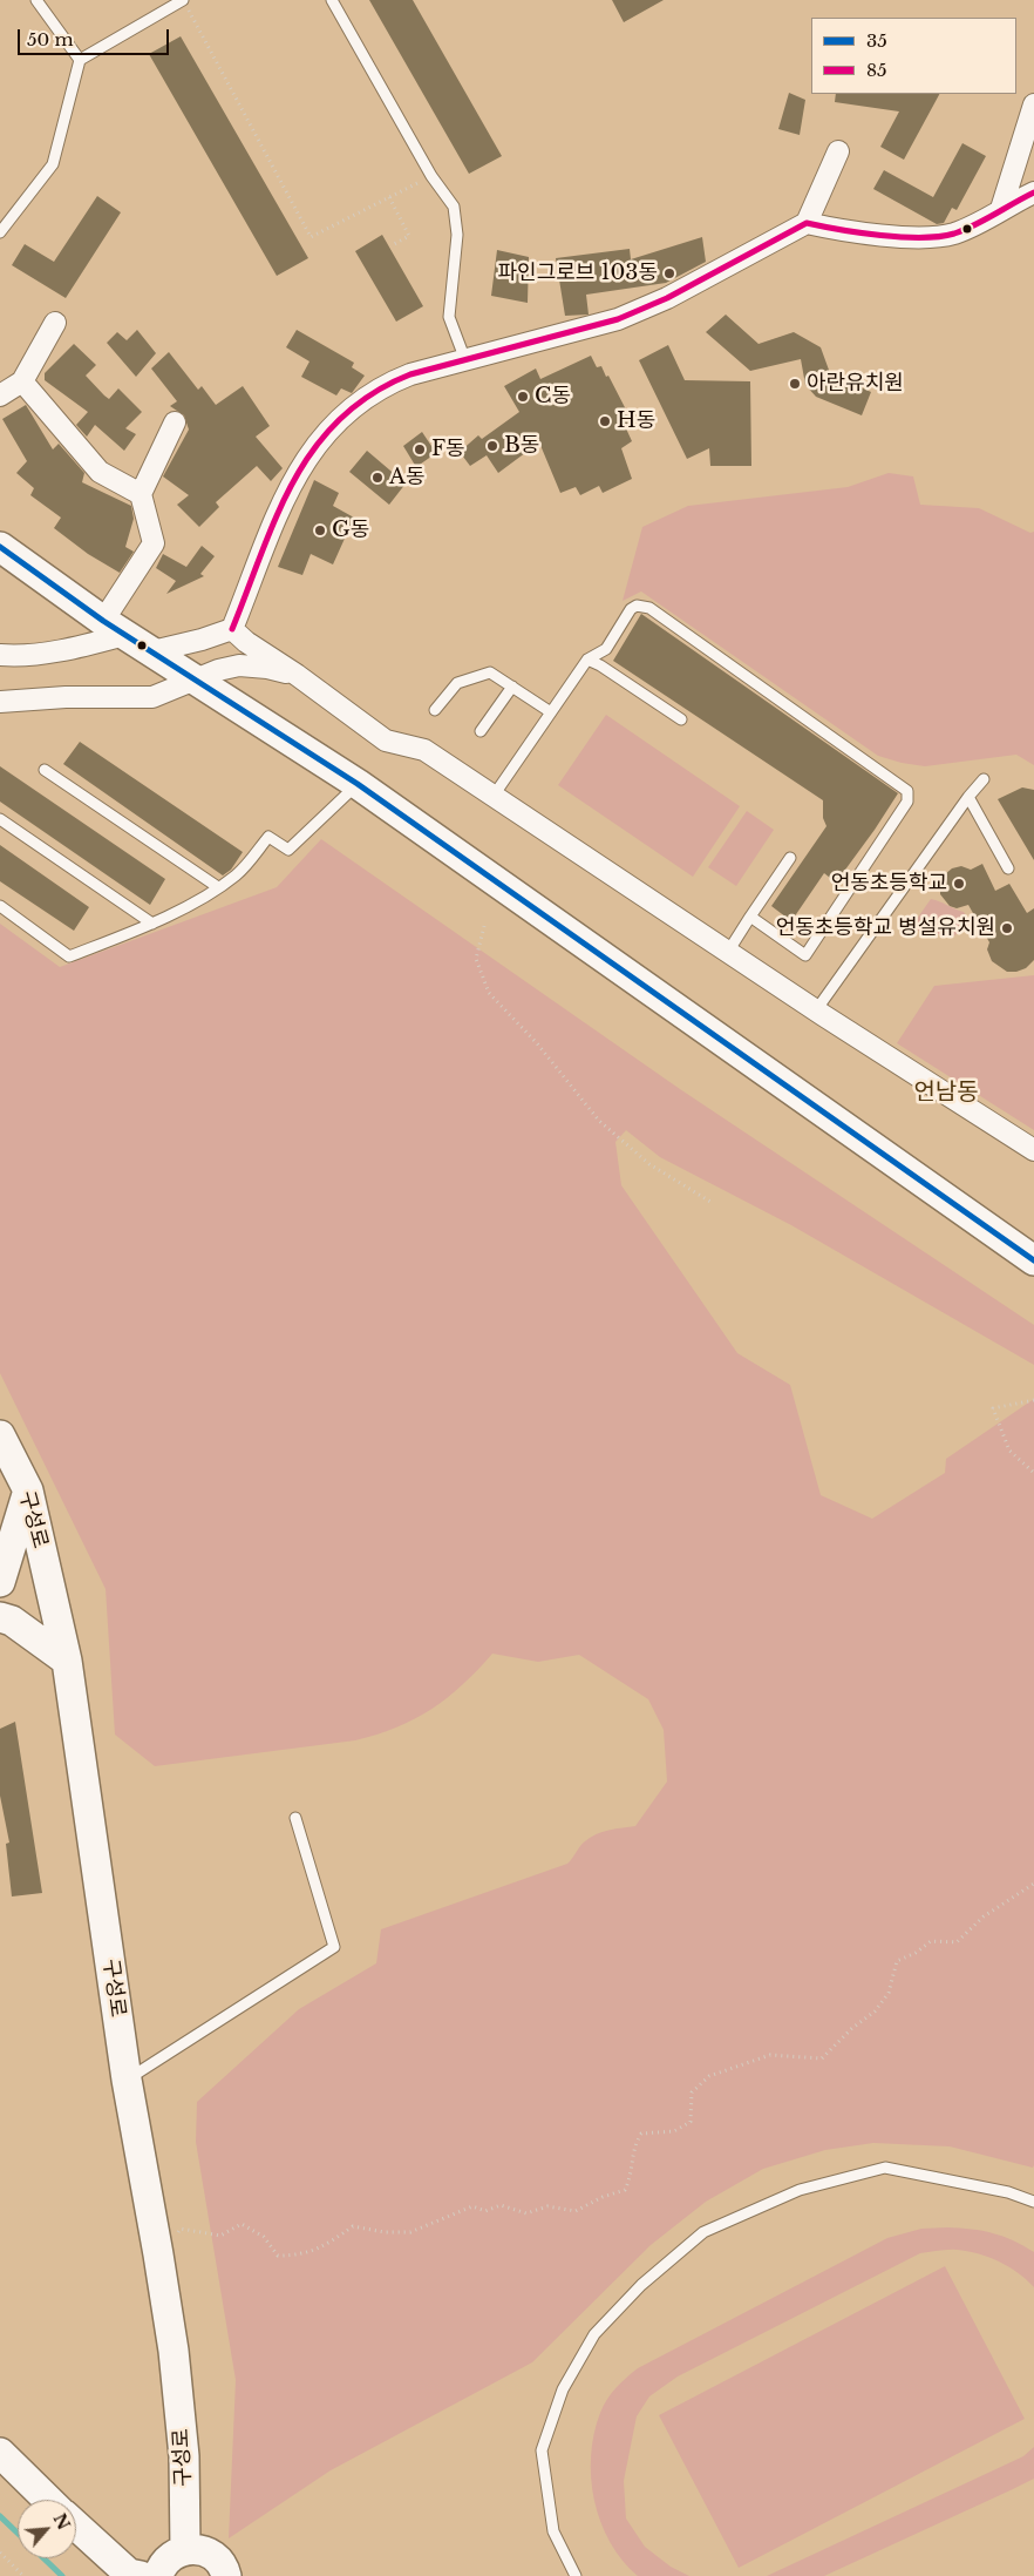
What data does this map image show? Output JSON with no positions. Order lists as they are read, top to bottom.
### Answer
{
  "streets": {
    "main road": ["구성로"]
  },
  "districts": ["언남동"],
  "places": [
    "파인그로브 103동",
    "아란유치원",
    "C동",
    "H동",
    "B동",
    "F동",
    "A동",
    "G동",
    "언동초등학교",
    "언동초등학교 병설유치원"
  ],
  "lines": ["transit line 85", "transit line 35"],
  "legend": ["35", "85"],
  "scale_bar": "50 m",
  "north": "top right"
}
